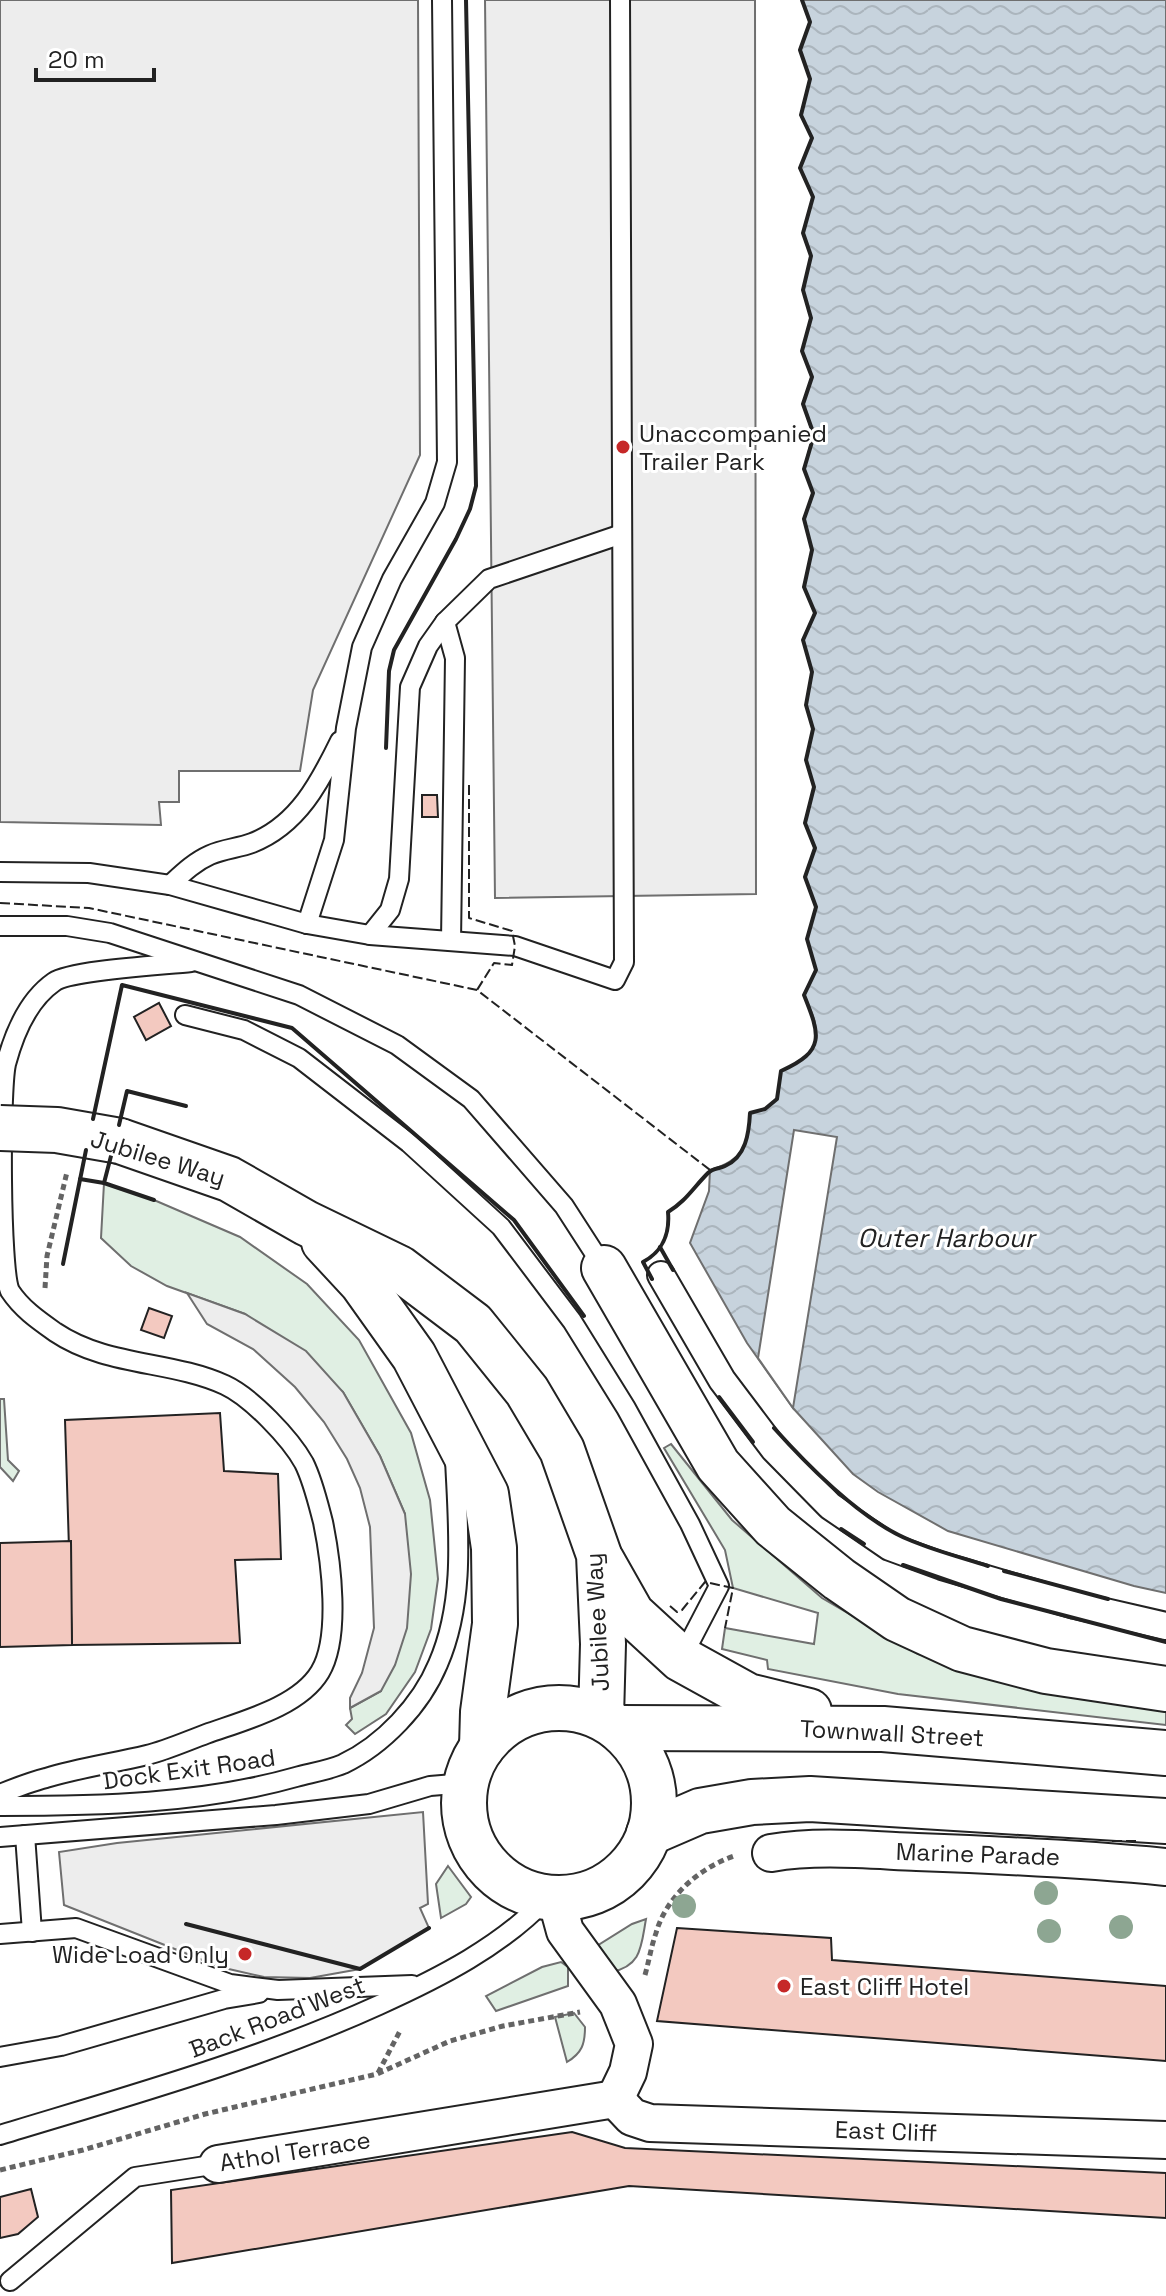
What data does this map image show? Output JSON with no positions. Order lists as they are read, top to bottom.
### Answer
{
  "streets": {
    "highway": ["Jubilee Way", "Townwall Street"],
    "street": ["Marine Parade", "East Cliff", "Athol Terrace"],
    "lane": ["Dock Exit Road", "Back Road West"]
  },
  "crossings": [
    ["Jubilee Way", "Townwall Street"],
    ["Jubilee Way", "Dock Exit Road"],
    ["Jubilee Way", "Back Road West"],
    ["Townwall Street", "Dock Exit Road"],
    ["Townwall Street", "Back Road West"],
    ["Dock Exit Road", "Back Road West"],
    ["East Cliff", "Athol Terrace"]
  ],
  "water": ["Outer Harbour"],
  "places": ["Unaccompanied Trailer Park", "Wide Load Only", "East Cliff Hotel"],
  "scale_bar": "20 m"
}
